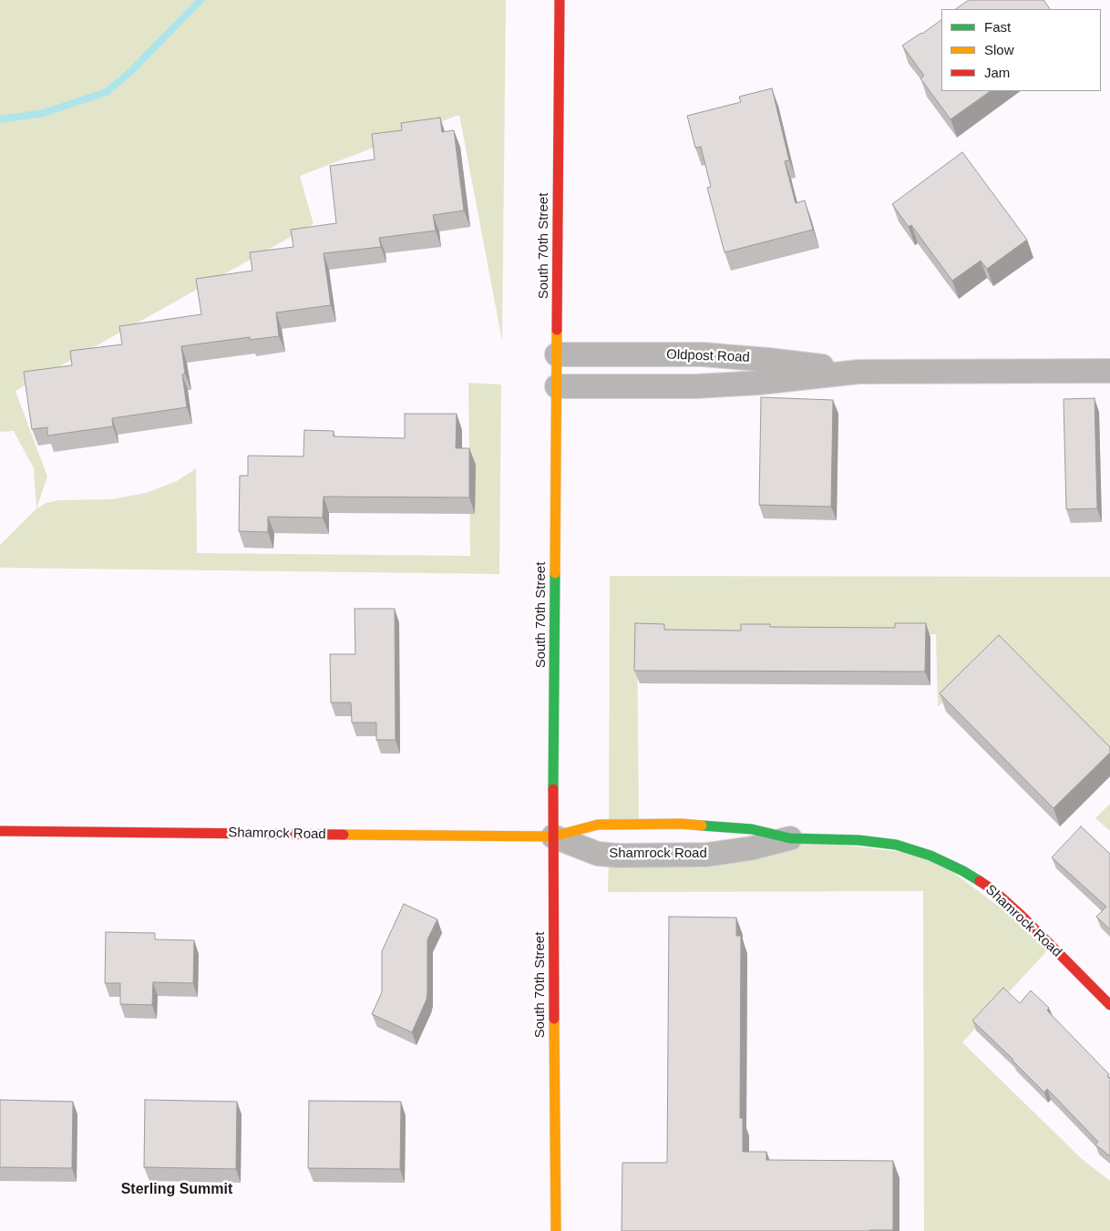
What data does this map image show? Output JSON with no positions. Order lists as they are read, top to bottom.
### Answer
{
  "streets": {
    "main road": ["South 70th Street", "Shamrock Road"],
    "street": ["Oldpost Road"]
  },
  "crossings": [
    ["South 70th Street", "Oldpost Road"],
    ["South 70th Street", "Shamrock Road"]
  ],
  "districts": ["Sterling Summit"],
  "legend": ["Fast", "Slow", "Jam"]
}
